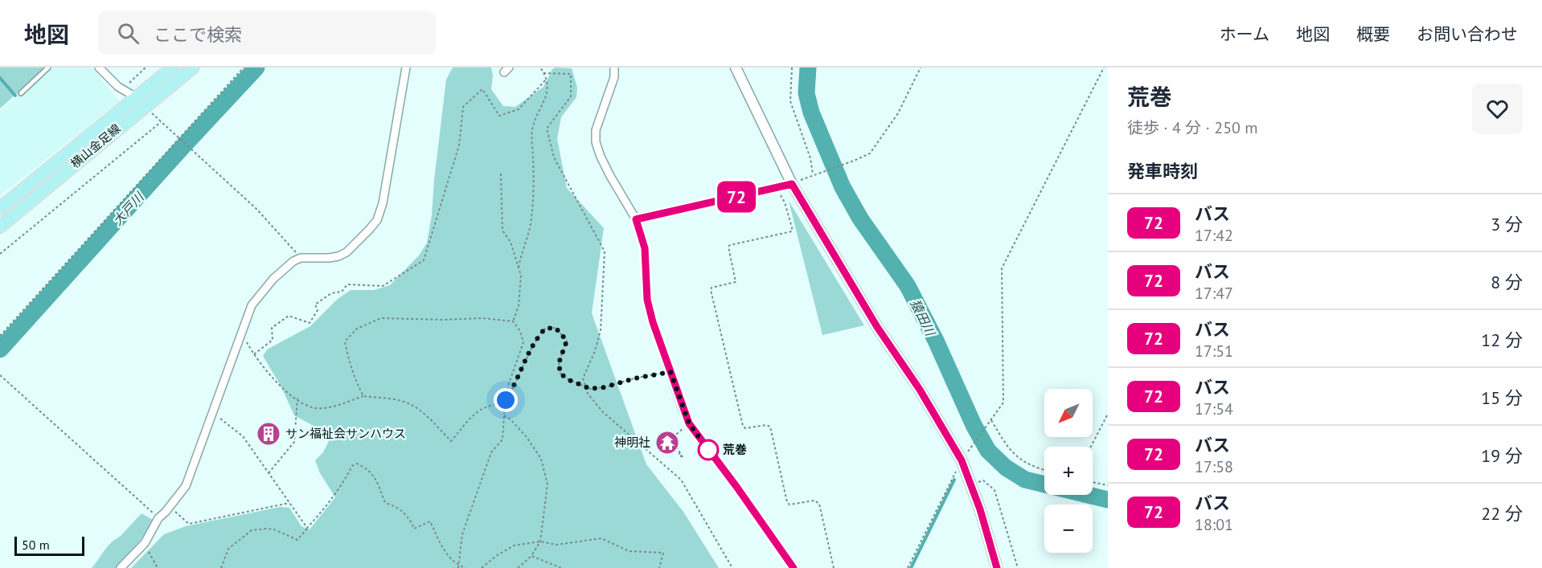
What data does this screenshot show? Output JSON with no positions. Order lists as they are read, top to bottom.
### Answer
{
  "streets": {
    "main road": ["横山金足線"]
  },
  "water": ["大戸川", "猿田川"],
  "places": {
    "building": ["サン福祉会サンハウス"],
    "temple": ["神明社"],
    "other": ["荒巻"]
  },
  "lines": ["bus line 72"],
  "scale_bar": "50 m",
  "north": "bottom left",
  "page": {
    "header": "地図",
    "search": "ここで検索",
    "nav": [
      "ホーム",
      "地図",
      "概要",
      "お問い合わせ"
    ],
    "on_map": "72",
    "heading": [
      ["荒巻", "徒歩 · 4 分 · 250 m"],
      "発車時刻"
    ],
    "list": [
      {
        "mark": "72",
        "name": "バス",
        "note": "17:42",
        "value": "3 分"
      },
      {
        "mark": "72",
        "name": "バス",
        "note": "17:47",
        "value": "8 分"
      },
      {
        "mark": "72",
        "name": "バス",
        "note": "17:51",
        "value": "12 分"
      },
      {
        "mark": "72",
        "name": "バス",
        "note": "17:54",
        "value": "15 分"
      },
      {
        "mark": "72",
        "name": "バス",
        "note": "17:58",
        "value": "19 分"
      },
      {
        "mark": "72",
        "name": "バス",
        "note": "18:01",
        "value": "22 分"
      }
    ],
    "map_buttons": ["+", "−"],
    "scale": "50 m"
  }
}
